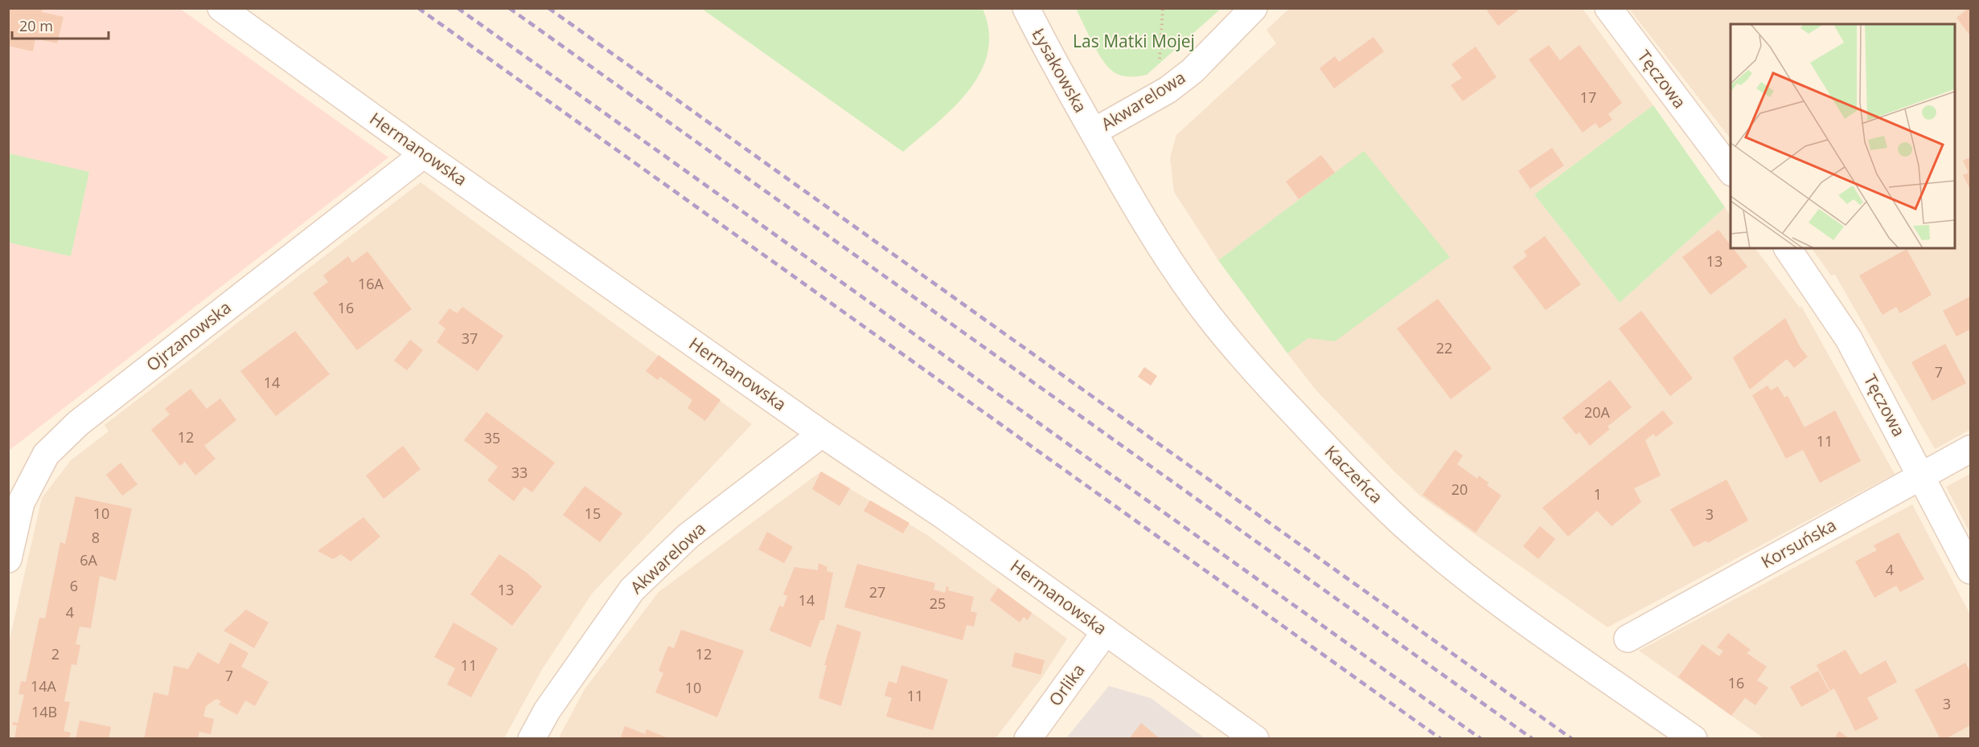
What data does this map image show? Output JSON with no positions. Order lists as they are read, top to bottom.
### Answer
{
  "streets": {
    "street": [
      "Łysakowska",
      "Tęczowa",
      "Akwarelowa",
      "Hermanowska",
      "Ojrzanowska",
      "Kaczeńca",
      "Korsuńska",
      "Orlika"
    ]
  },
  "crossings": [
    ["Łysakowska", "Akwarelowa"],
    ["Łysakowska", "Kaczeńca"],
    ["Tęczowa", "Korsuńska"],
    ["Akwarelowa", "Hermanowska"],
    ["Akwarelowa", "Kaczeńca"],
    ["Hermanowska", "Ojrzanowska"],
    ["Hermanowska", "Orlika"]
  ],
  "parks": ["Las Matki Mojej"],
  "house_numbers": [
    "17",
    "13",
    "16A",
    "16",
    "37",
    "22",
    "7",
    "14",
    "20A",
    "12",
    "35",
    "11",
    "33",
    "20",
    "1",
    "10",
    "15",
    "3",
    "8",
    "6A",
    "4",
    "6",
    "13",
    "27",
    "14",
    "25",
    "4",
    "2",
    "12",
    "11",
    "7",
    "16",
    "14A",
    "10",
    "11",
    "3",
    "14B"
  ],
  "scale_bar": "20 m"
}
